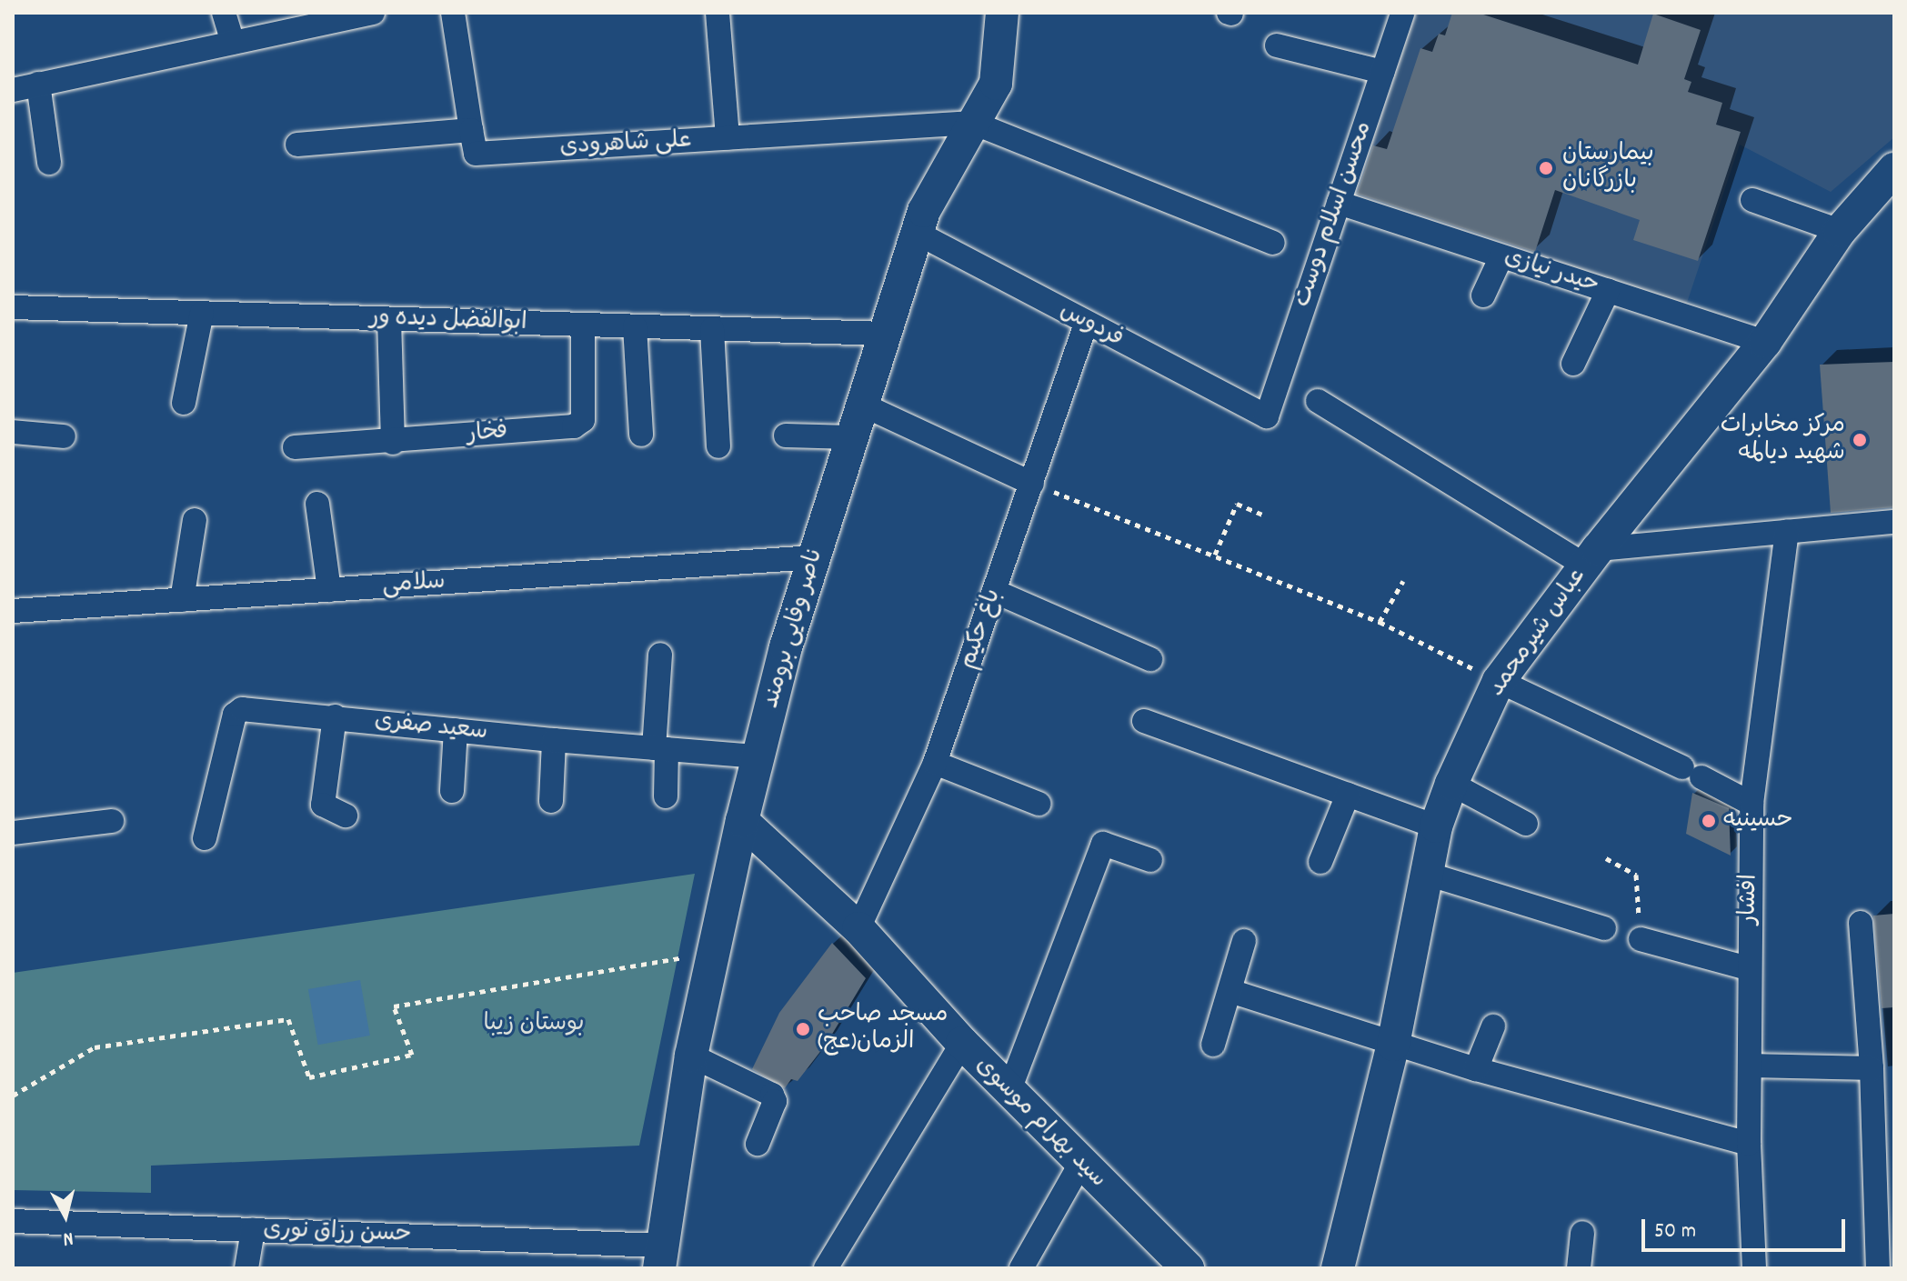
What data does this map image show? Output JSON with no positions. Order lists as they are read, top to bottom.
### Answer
{
  "streets": {
    "street": [
      "علی شاهرودی",
      "محسن اسلام دوست",
      "حیدر نیازی",
      "ابوالفضل دیده ور",
      "فردوس",
      "فخار",
      "سلامی",
      "ناصر وفایی برومند",
      "باغ حکیم",
      "عباس شیرمحمد",
      "سعید صفری",
      "افشار",
      "سید بهرام موسوی",
      "حسن رزاق نوری"
    ]
  },
  "crossings": [
    ["علی شاهرودی", "ناصر وفایی برومند"],
    ["محسن اسلام دوست", "حیدر نیازی"],
    ["محسن اسلام دوست", "فردوس"],
    ["حیدر نیازی", "عباس شیرمحمد"],
    ["ابوالفضل دیده ور", "فخار"],
    ["ابوالفضل دیده ور", "ناصر وفایی برومند"],
    ["فردوس", "ناصر وفایی برومند"],
    ["فردوس", "باغ حکیم"],
    ["سلامی", "ناصر وفایی برومند"],
    ["ناصر وفایی برومند", "سعید صفری"],
    ["ناصر وفایی برومند", "سید بهرام موسوی"],
    ["ناصر وفایی برومند", "حسن رزاق نوری"],
    ["باغ حکیم", "سید بهرام موسوی"]
  ],
  "parks": ["بوستان زیبا"],
  "places": [
    "بیمارستان بازرگانان",
    "مرکز مخابرات شهید دیالمه",
    "حسینیه",
    "مسجد صاحب الزمان(عج)"
  ],
  "scale_bar": "50 m",
  "north": "bottom"
}
